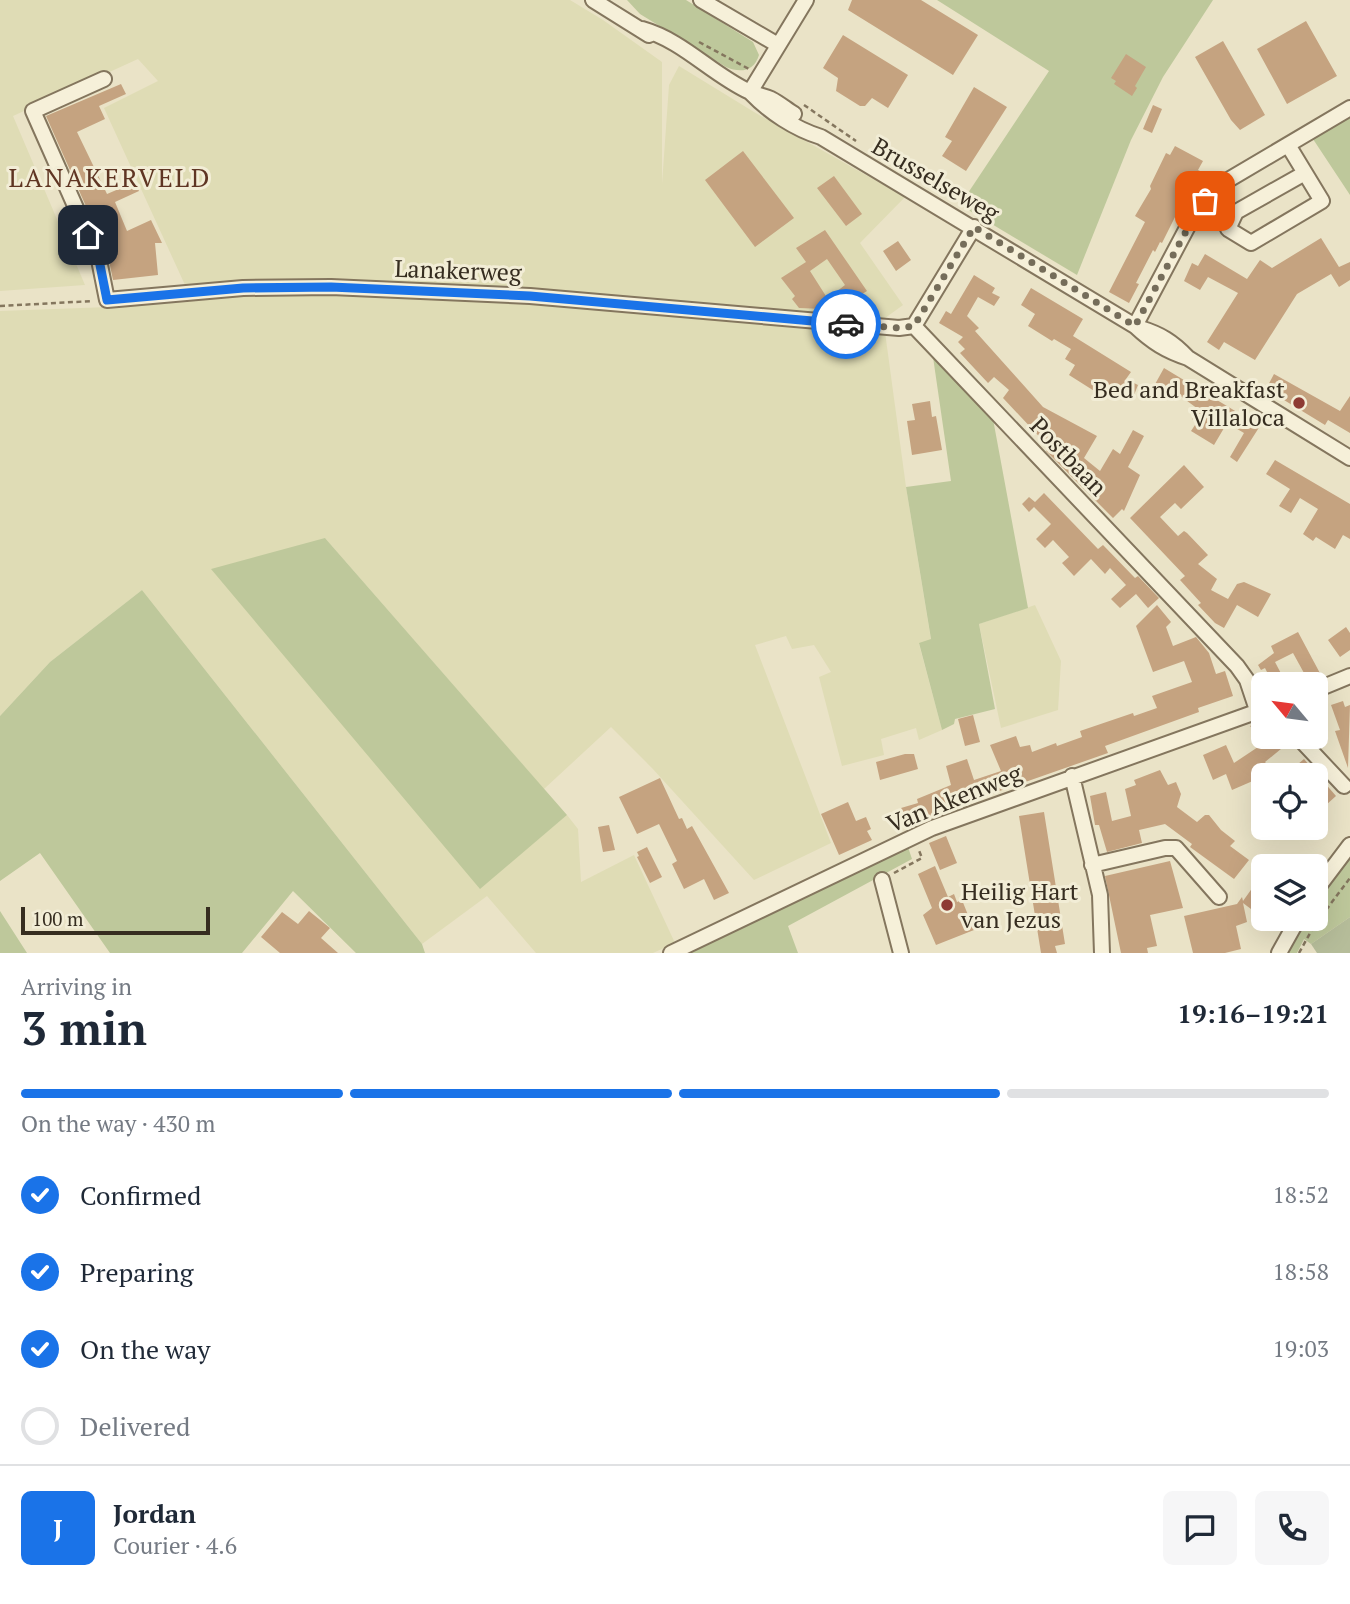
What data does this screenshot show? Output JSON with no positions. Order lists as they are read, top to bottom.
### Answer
{
  "streets": {
    "street": [
      "Brusselseweg",
      "Lanakerweg",
      "Postbaan",
      "Van Akenweg"
    ]
  },
  "crossings": [
    ["Lanakerweg", "Postbaan"]
  ],
  "districts": ["LANAKERVELD"],
  "places": ["Bed and Breakfast Villaloca", "Heilig Hart van Jezus"],
  "scale_bar": "100 m",
  "north": "top left",
  "page": {
    "scale": "100 m",
    "heading": ["3 min", "Arriving in", "19:16–19:21"],
    "panel": ["Jordan", "Courier · 4.6"],
    "bar": "On the way · 430 m",
    "list": [
      ["Confirmed", "18:52"],
      ["Preparing", "18:58"],
      ["On the way", "19:03"],
      "Delivered"
    ],
    "round": "J"
  }
}
